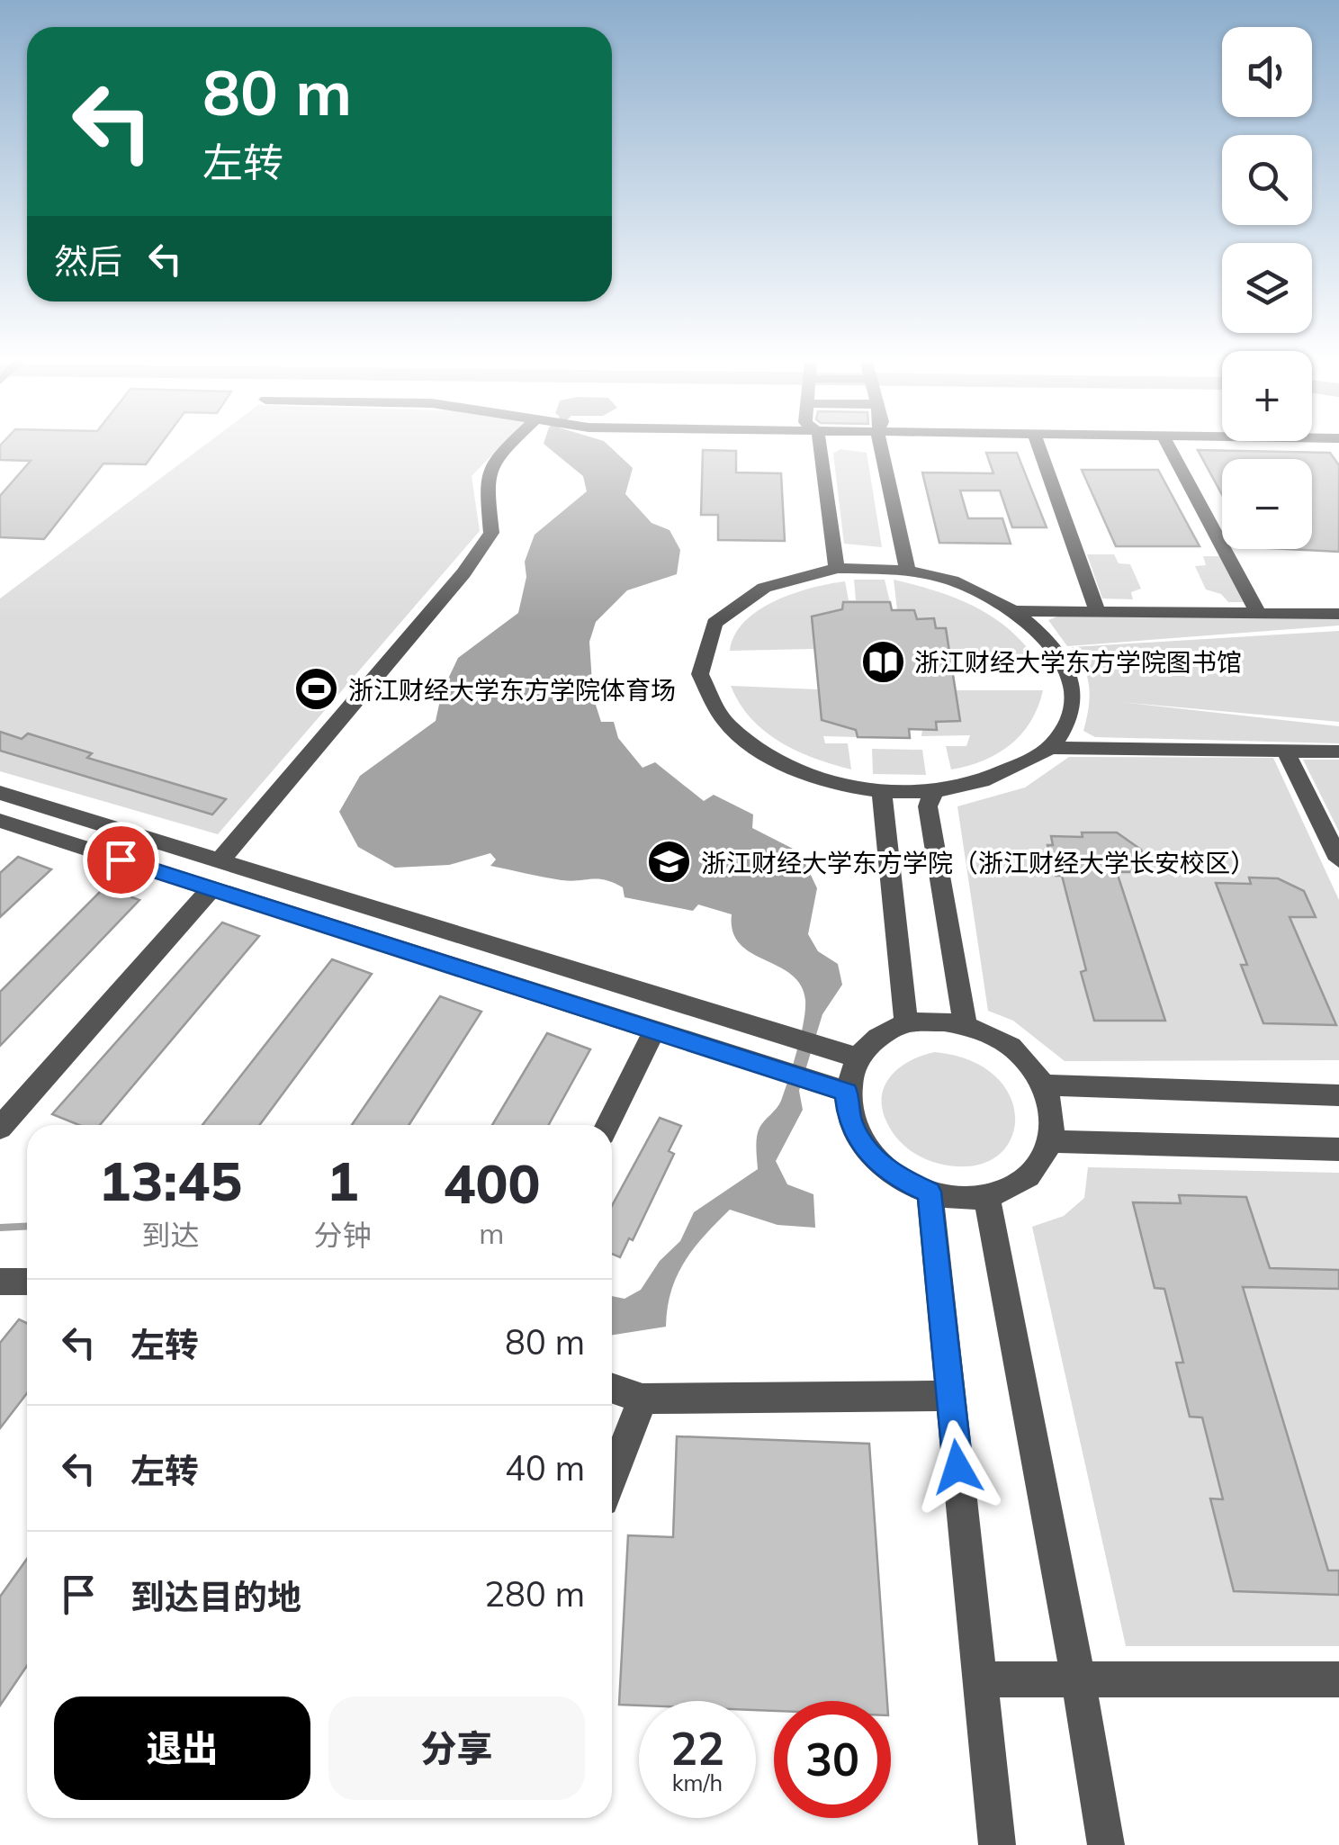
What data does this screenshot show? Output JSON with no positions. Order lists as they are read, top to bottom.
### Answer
{
  "places": {
    "library": ["浙江财经大学东方学院图书馆"],
    "sports": ["浙江财经大学东方学院体育场"],
    "school or university": ["浙江财经大学东方学院（浙江财经大学长安校区）"]
  },
  "page": {
    "map_buttons": ["+", "−"],
    "turn": ["80 m", "左转"],
    "then": "然后",
    "eta": [
      "13:45",
      "到达",
      "1",
      "分钟",
      "400",
      "m"
    ],
    "list": [
      {
        "name": "左转",
        "value": "80 m"
      },
      {
        "name": "左转",
        "value": "40 m"
      },
      {
        "name": "到达目的地",
        "value": "280 m"
      }
    ],
    "buttons": ["退出", "分享"],
    "speed": "22 km/h",
    "limit": "30"
  }
}
